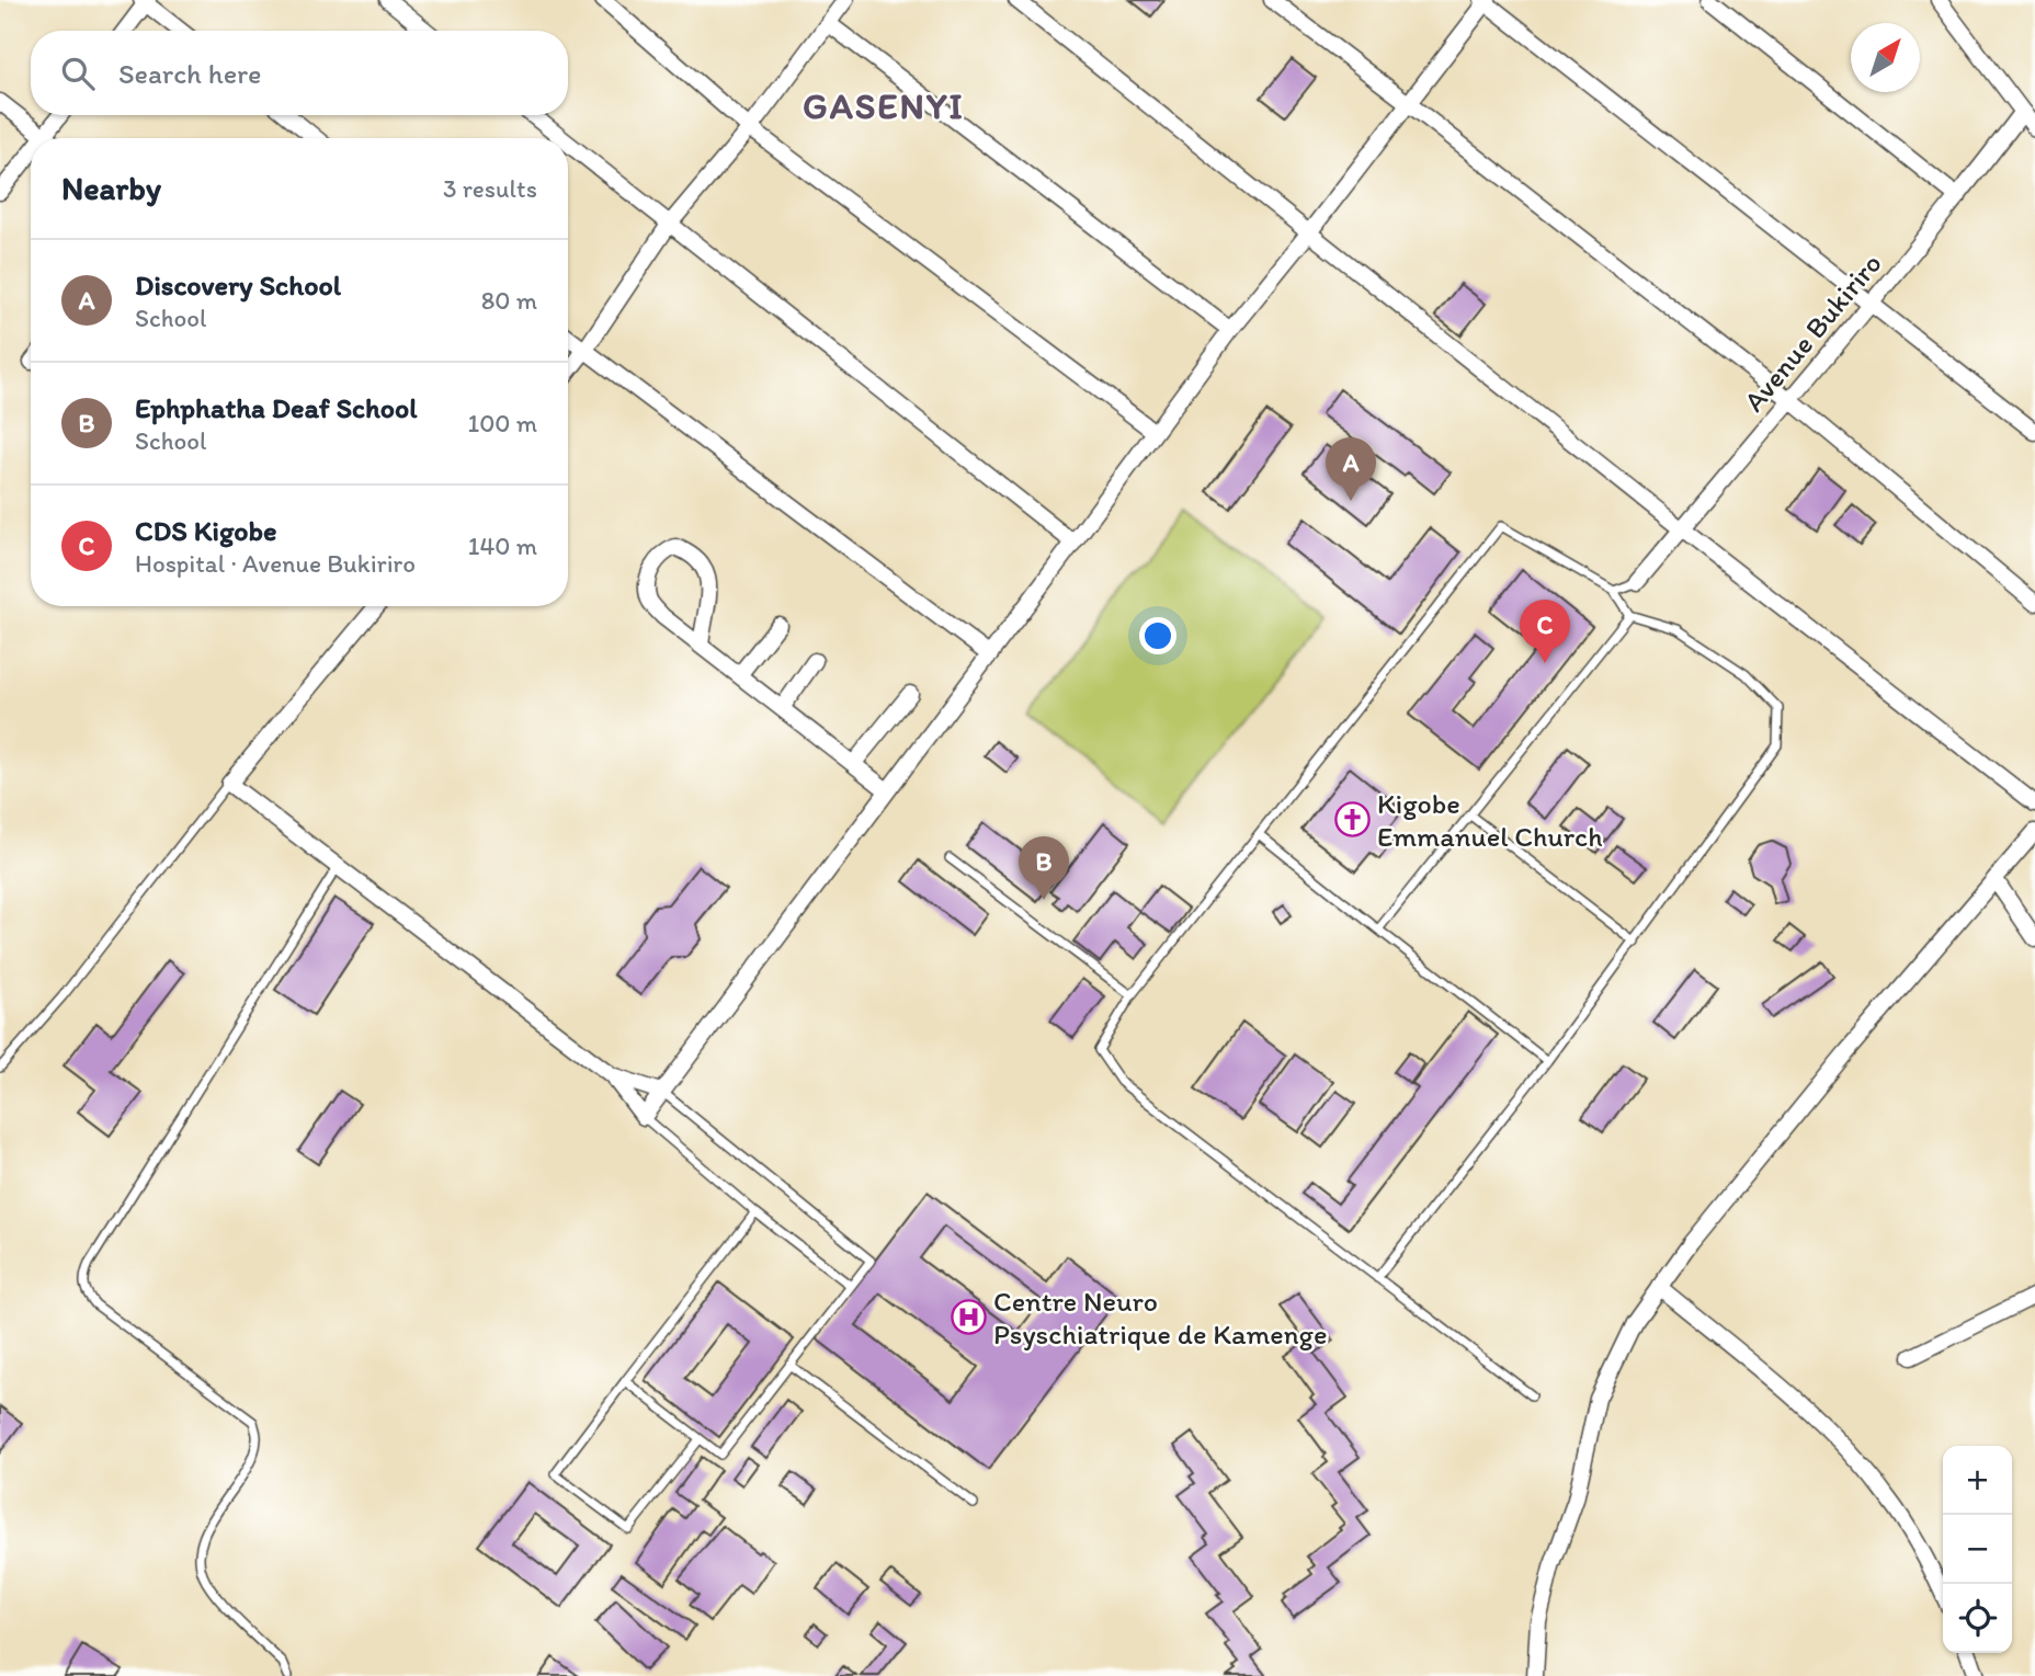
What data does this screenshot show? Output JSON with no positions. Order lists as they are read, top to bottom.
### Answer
{
  "streets": {
    "street": ["Avenue Bukiriro"]
  },
  "districts": ["GASENYI"],
  "places": {
    "church": ["Kigobe Emmanuel Church"],
    "hospital": ["Centre Neuro Psyschiatrique de Kamenge"]
  },
  "north": "top right",
  "page": {
    "search": "Search here",
    "heading": ["Nearby", "3 results"],
    "list": [
      {
        "mark": "A",
        "name": "Discovery School",
        "note": "School",
        "value": "80 m"
      },
      {
        "mark": "B",
        "name": "Ephphatha Deaf School",
        "note": "School",
        "value": "100 m"
      },
      {
        "mark": "C",
        "name": "CDS Kigobe",
        "note": "Hospital · Avenue Bukiriro",
        "value": "140 m"
      }
    ],
    "pins": ["A", "C", "B"],
    "map_buttons": ["+", "−"]
  }
}
